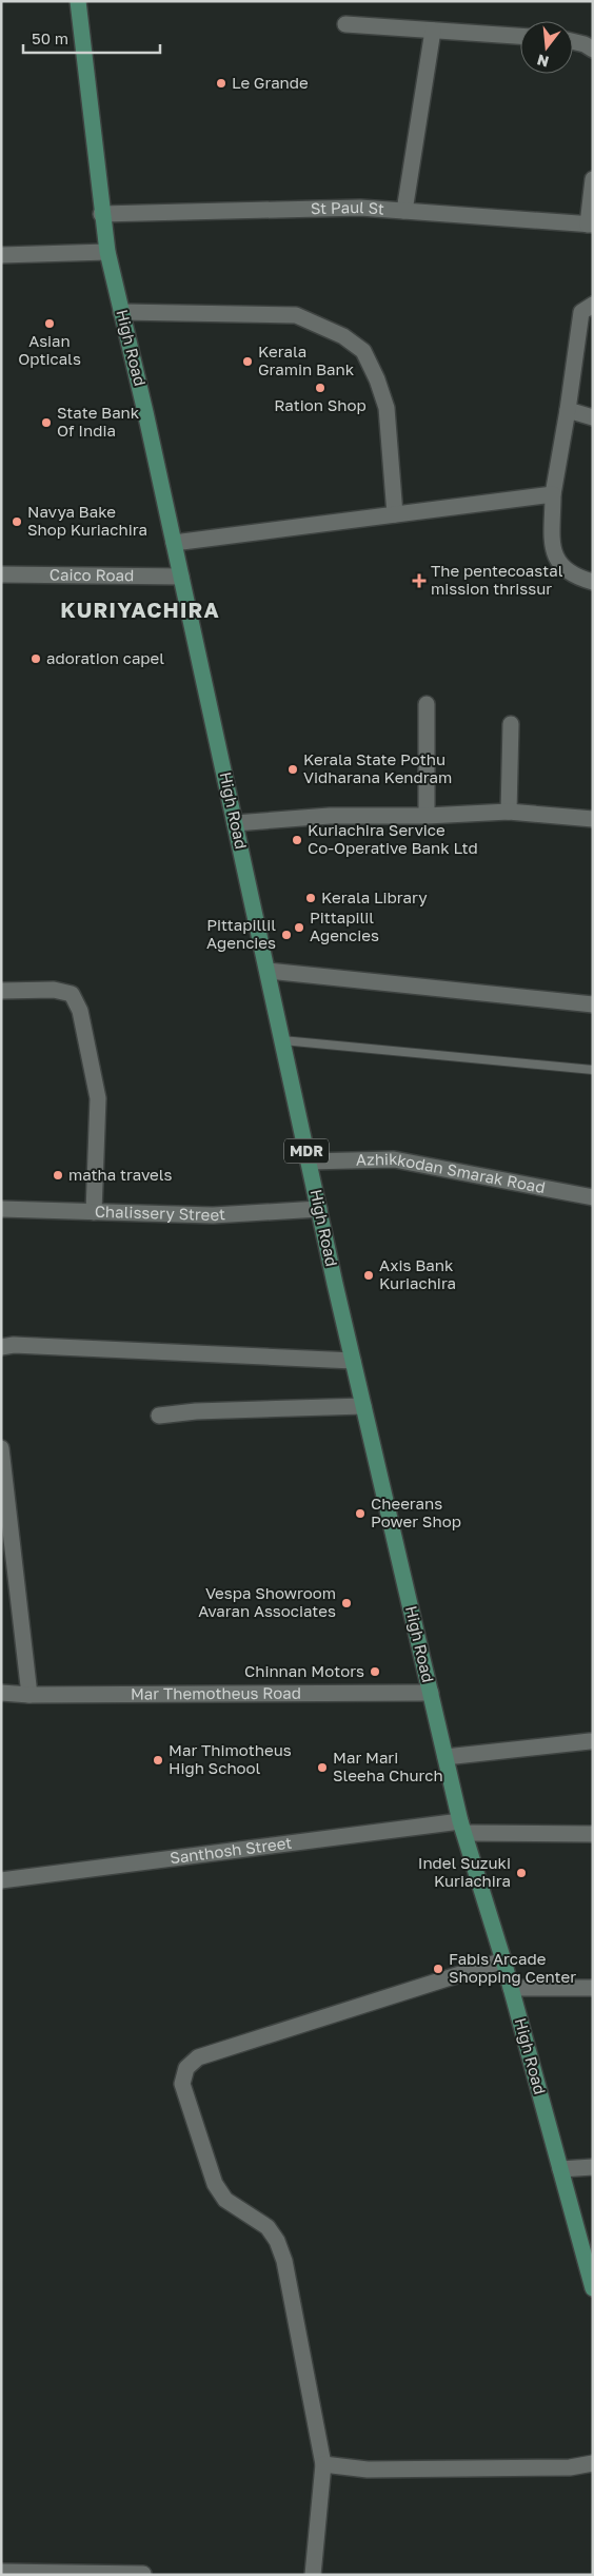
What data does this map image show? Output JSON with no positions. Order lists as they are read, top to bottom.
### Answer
{
  "streets": {
    "main road": ["High Road", "MDR"],
    "street": [
      "St Paul St",
      "Caico Road",
      "Azhikkodan Smarak Road",
      "Chalissery Street",
      "Mar Themotheus Road",
      "Santhosh Street"
    ]
  },
  "crossings": [
    ["St Paul St", "High Road"],
    ["High Road", "Caico Road"],
    ["High Road", "Azhikkodan Smarak Road"],
    ["High Road", "Chalissery Street"],
    ["High Road", "Mar Themotheus Road"],
    ["High Road", "Santhosh Street"]
  ],
  "districts": ["KURIYACHIRA"],
  "places": {
    "other": [
      "Le Grande",
      "Asian Opticals",
      "Kerala Gramin Bank",
      "Ration Shop",
      "State Bank Of India",
      "Navya Bake Shop Kuriachira",
      "adoration capel",
      "Kerala State Pothu Vidharana Kendram",
      "Kuriachira Service Co-Operative Bank Ltd",
      "Kerala Library",
      "Pittapilil Agencies",
      "Pittapillil Agencies",
      "matha travels",
      "Axis Bank Kuriachira",
      "Cheerans Power Shop",
      "Vespa Showroom Avaran Associates",
      "Chinnan Motors",
      "Mar Thimotheus High School",
      "Mar Mari Sleeha Church",
      "Indel Suzuki Kuriachira",
      "Fabis Arcade Shopping Center"
    ],
    "health": ["The pentecoastal mission thrissur"]
  },
  "scale_bar": "50 m",
  "north": "bottom"
}
